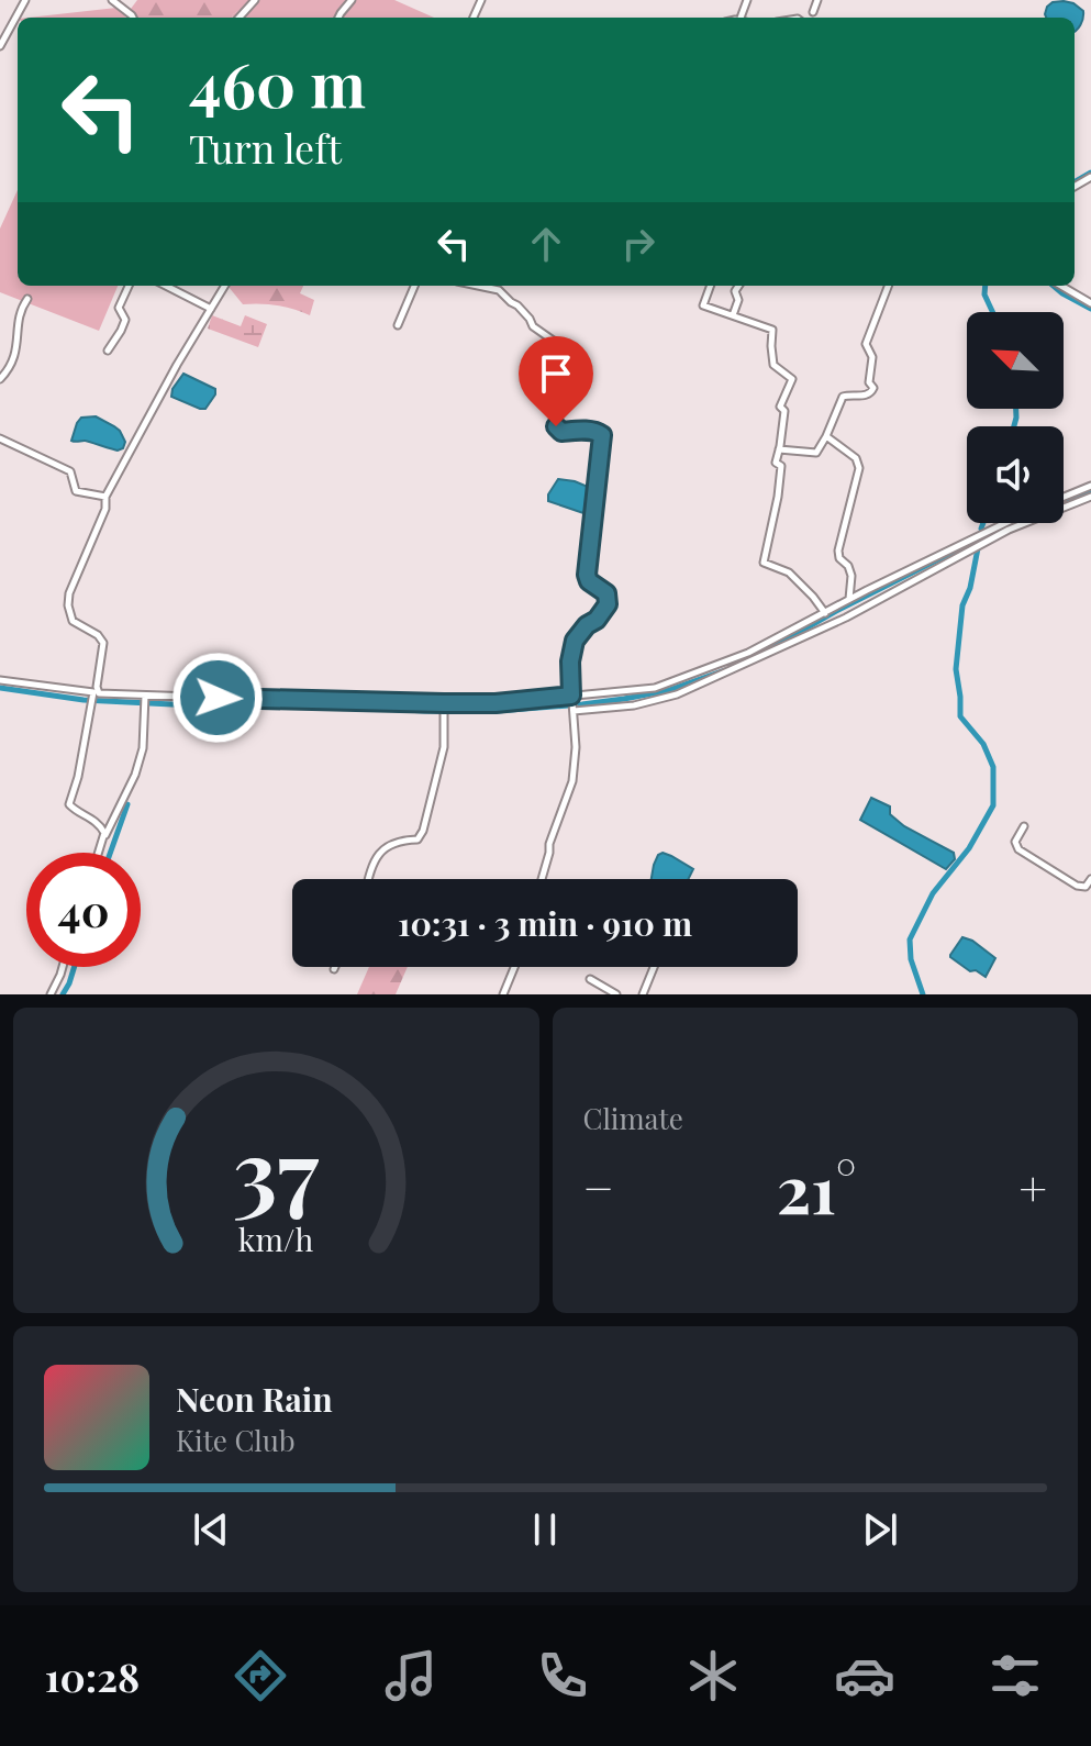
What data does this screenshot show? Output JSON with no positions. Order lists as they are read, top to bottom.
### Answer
{
  "north": "top left",
  "page": {
    "turn": ["460 m", "Turn left"],
    "limit": "40",
    "trip": "10:31 · 3 min · 910 m",
    "tile": "Climate",
    "heat": ["−", "21°", "+"],
    "song": ["Neon Rain", "Kite Club"],
    "tabs": "10:28",
    "gauge": ["37", "km/h"]
  }
}
